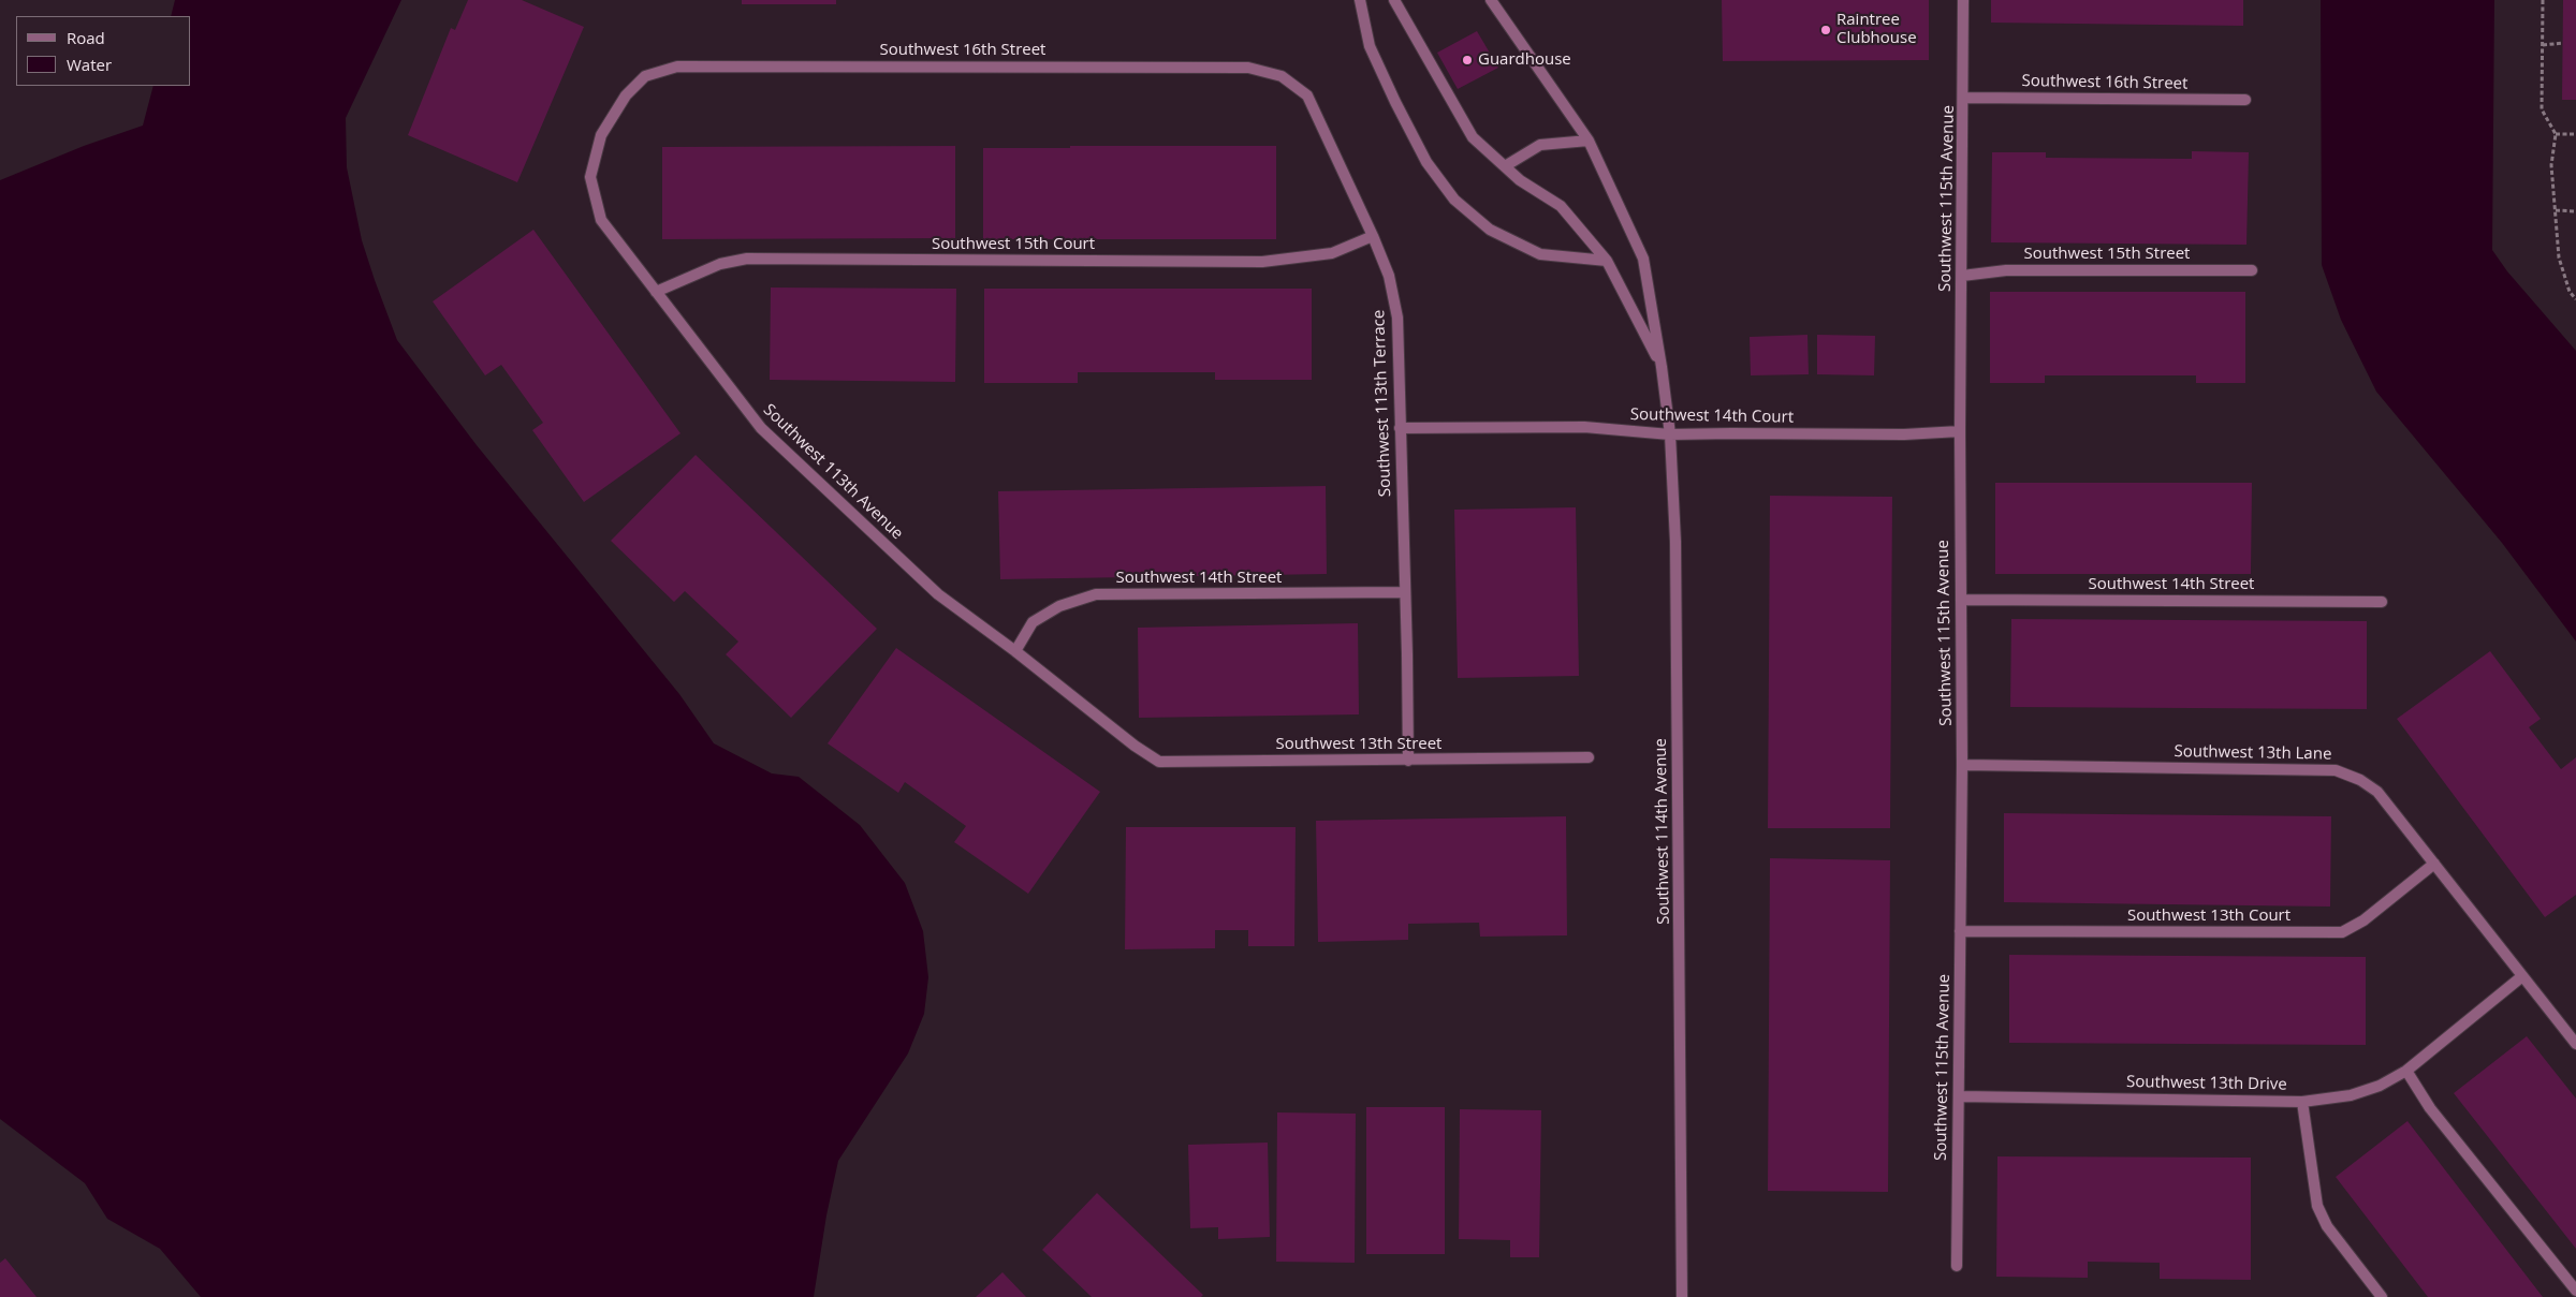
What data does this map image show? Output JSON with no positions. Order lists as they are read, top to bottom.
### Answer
{
  "streets": {
    "street": [
      "Southwest 16th Street",
      "Southwest 115th Avenue",
      "Southwest 15th Court",
      "Southwest 15th Street",
      "Southwest 113th Terrace",
      "Southwest 14th Court",
      "Southwest 113th Avenue",
      "Southwest 14th Street",
      "Southwest 13th Street",
      "Southwest 13th Lane",
      "Southwest 114th Avenue",
      "Southwest 13th Court",
      "Southwest 13th Drive"
    ]
  },
  "crossings": [
    ["Southwest 16th Street", "Southwest 115th Avenue"],
    ["Southwest 16th Street", "Southwest 113th Terrace"],
    ["Southwest 16th Street", "Southwest 113th Avenue"],
    ["Southwest 115th Avenue", "Southwest 15th Street"],
    ["Southwest 115th Avenue", "Southwest 14th Court"],
    ["Southwest 115th Avenue", "Southwest 14th Street"],
    ["Southwest 115th Avenue", "Southwest 13th Lane"],
    ["Southwest 115th Avenue", "Southwest 13th Court"],
    ["Southwest 115th Avenue", "Southwest 13th Drive"],
    ["Southwest 15th Court", "Southwest 113th Terrace"],
    ["Southwest 15th Court", "Southwest 113th Avenue"],
    ["Southwest 113th Terrace", "Southwest 14th Court"],
    ["Southwest 113th Terrace", "Southwest 14th Street"],
    ["Southwest 113th Terrace", "Southwest 13th Street"],
    ["Southwest 14th Court", "Southwest 114th Avenue"],
    ["Southwest 113th Avenue", "Southwest 14th Street"],
    ["Southwest 113th Avenue", "Southwest 13th Street"],
    ["Southwest 13th Lane", "Southwest 13th Court"]
  ],
  "places": ["Raintree Clubhouse", "Guardhouse"],
  "legend": ["Road", "Water"]
}
